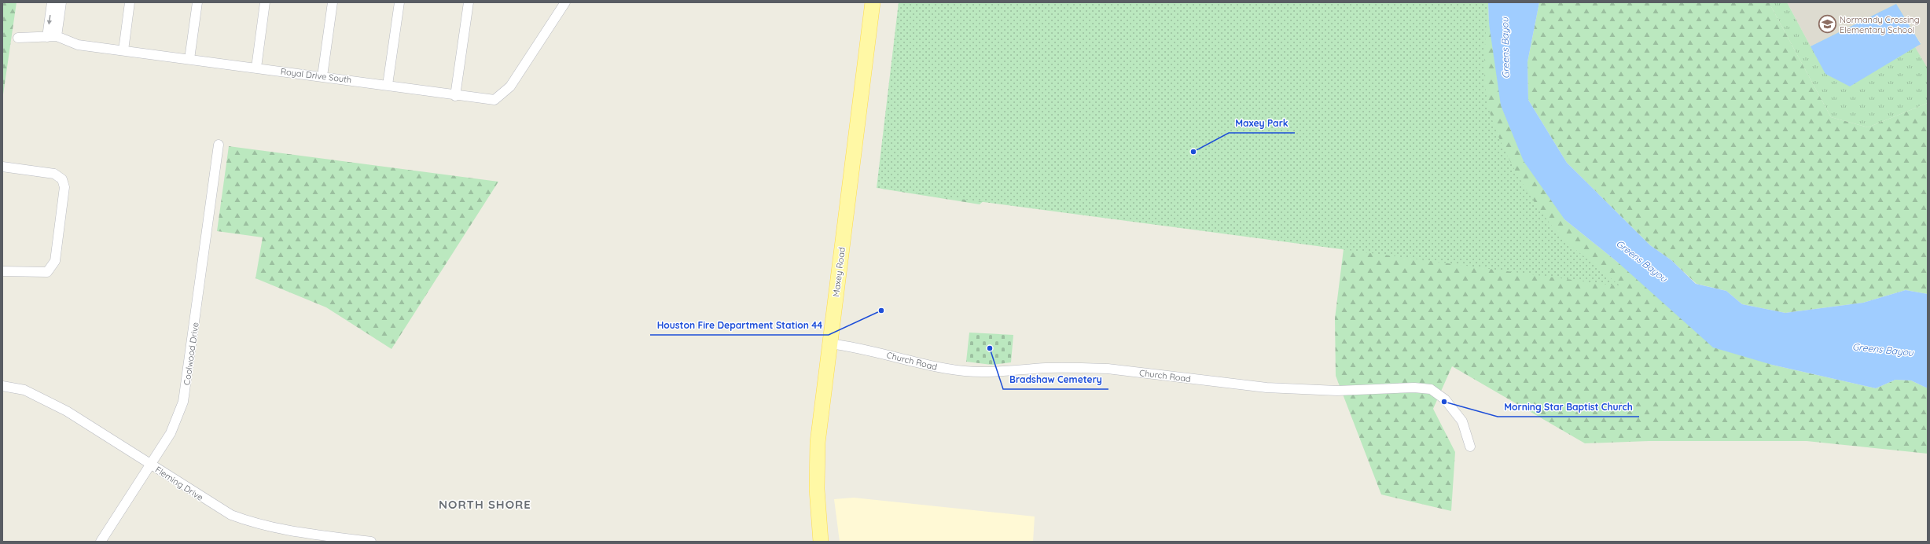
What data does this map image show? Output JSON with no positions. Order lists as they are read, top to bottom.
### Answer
{
  "streets": {
    "main road": ["Maxey Road"],
    "street": [
      "Royal Drive South",
      "Coolwood Drive",
      "Church Road",
      "Fleming Drive"
    ]
  },
  "crossings": [
    ["Maxey Road", "Church Road"],
    ["Coolwood Drive", "Fleming Drive"]
  ],
  "districts": ["NORTH SHORE"],
  "water": ["Greens Bayou"],
  "places": {
    "school or university": ["Normandy Crossing Elementary School"],
    "other": [
      "Maxey Park",
      "Houston Fire Department Station 44",
      "Bradshaw Cemetery",
      "Morning Star Baptist Church"
    ]
  }
}
